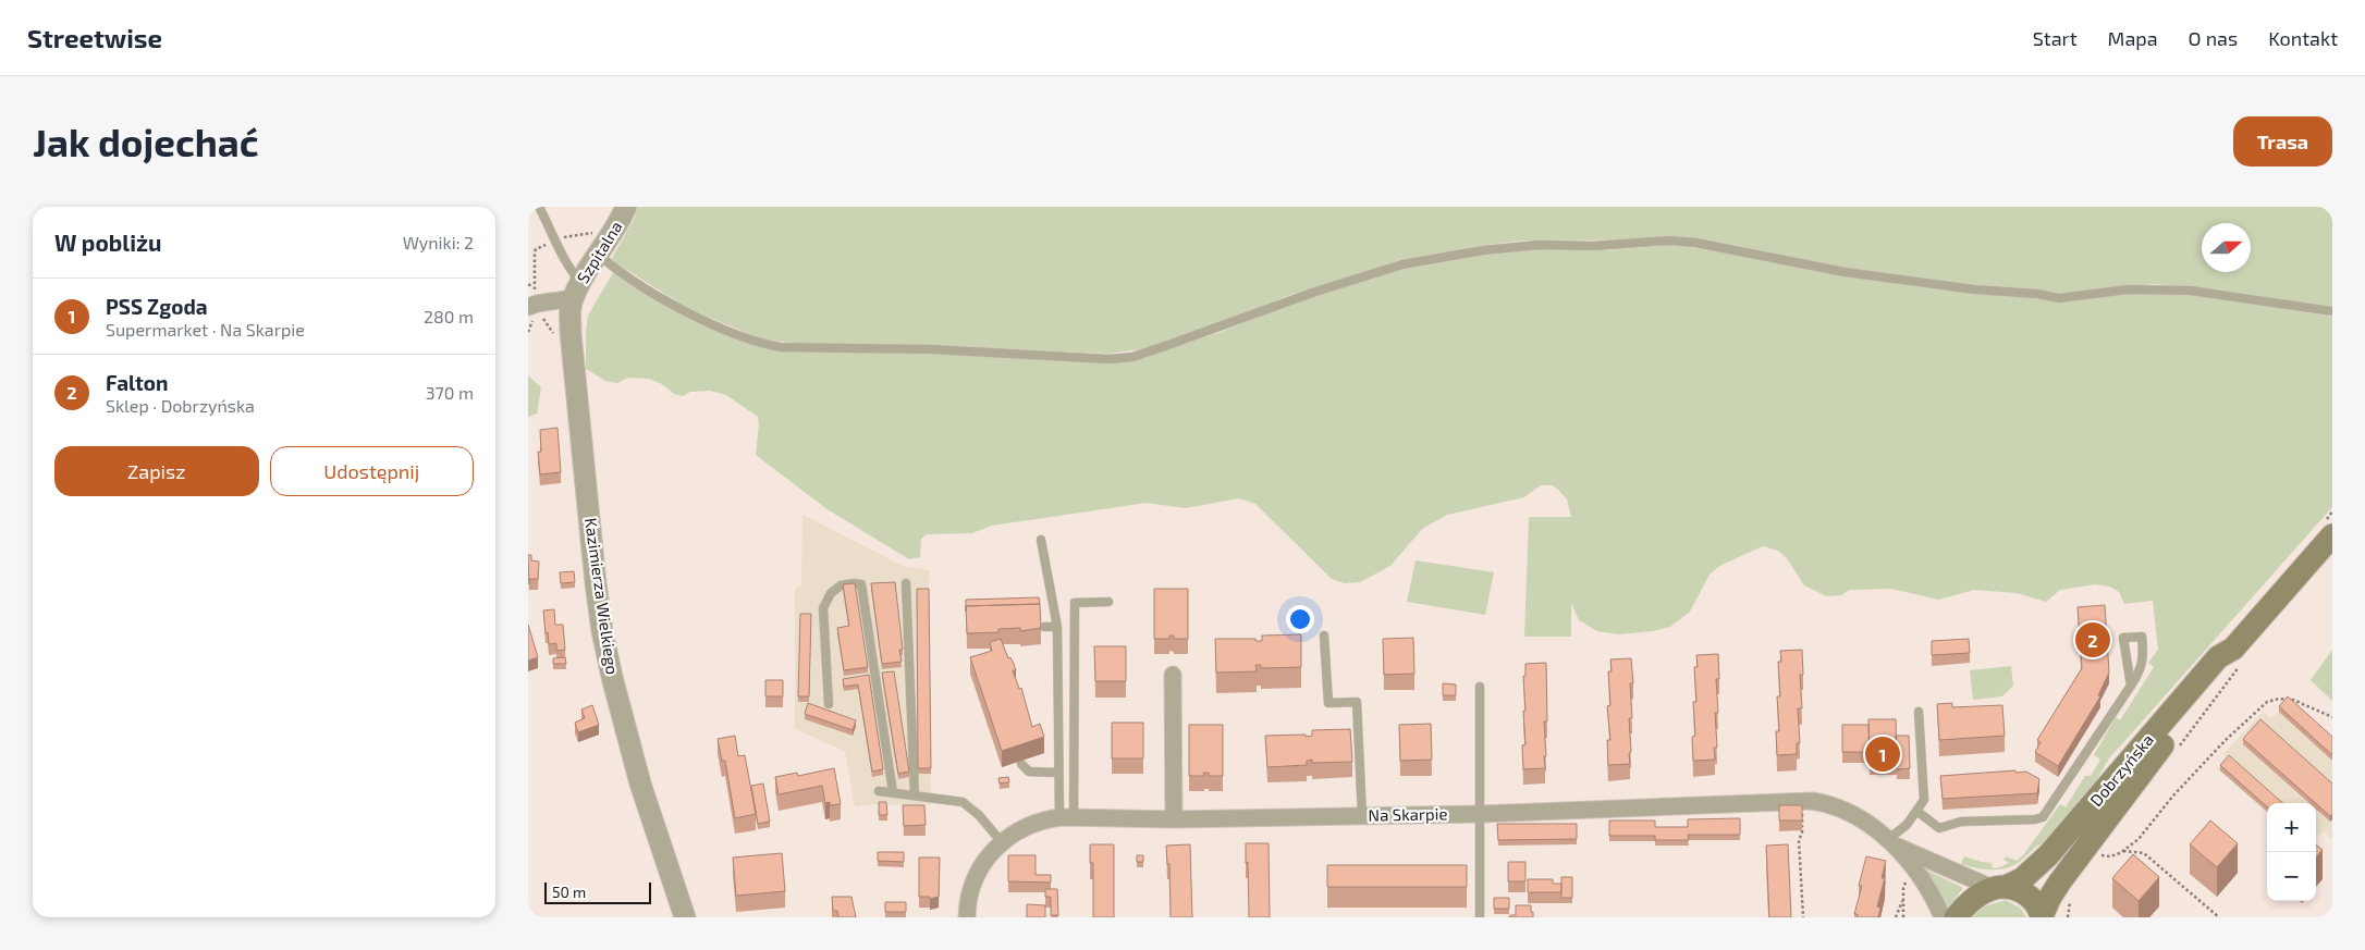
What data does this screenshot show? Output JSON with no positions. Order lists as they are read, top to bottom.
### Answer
{
  "streets": {
    "main road": ["Dobrzyńska"],
    "street": ["Szpitalna", "Kazimierza Wielkiego", "Na Skarpie"]
  },
  "crossings": [
    ["Szpitalna", "Kazimierza Wielkiego"]
  ],
  "scale_bar": "50 m",
  "north": "right",
  "page": {
    "header": "Streetwise",
    "nav": [
      "Start",
      "Mapa",
      "O nas",
      "Kontakt"
    ],
    "buttons": [
      "Trasa",
      ["Zapisz", "Udostępnij"]
    ],
    "title": "Jak dojechać",
    "heading": ["W pobliżu", "Wyniki: 2"],
    "list": [
      {
        "mark": "1",
        "name": "PSS Zgoda",
        "note": "Supermarket · Na Skarpie",
        "value": "280 m"
      },
      {
        "mark": "2",
        "name": "Falton",
        "note": "Sklep · Dobrzyńska",
        "value": "370 m"
      }
    ],
    "pins": ["2", "1"],
    "map_buttons": ["+", "−"],
    "scale": "50 m"
  }
}
